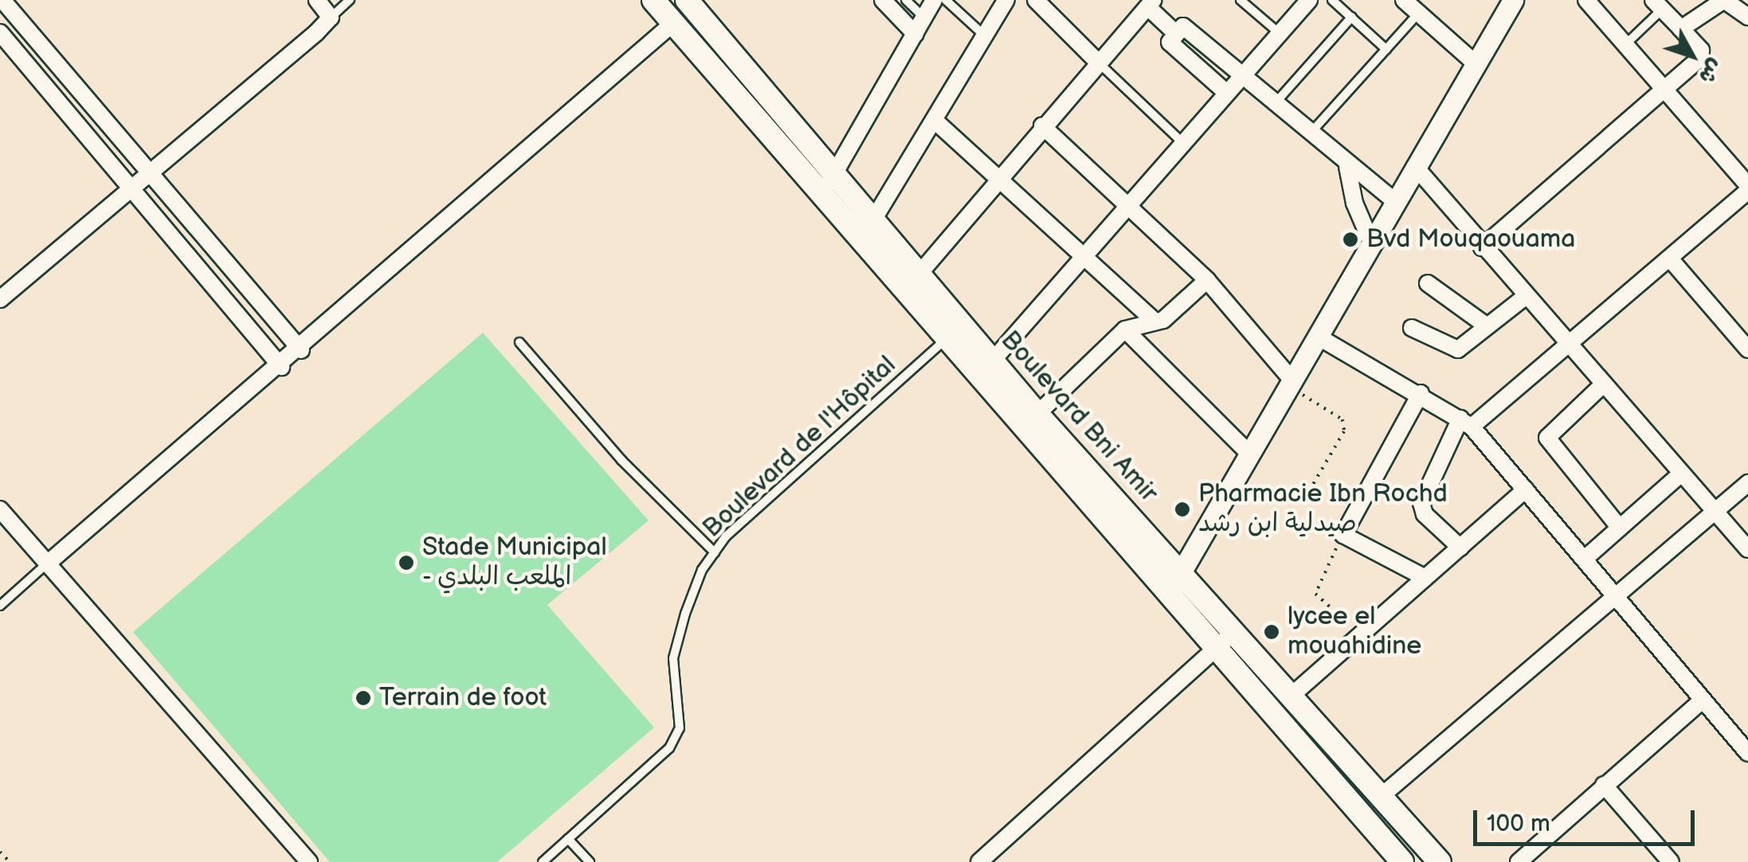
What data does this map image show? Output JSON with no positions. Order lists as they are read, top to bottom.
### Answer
{
  "streets": {
    "main road": ["Boulevard Bni Amir"],
    "lane": ["Boulevard de l'Hôpital"]
  },
  "crossings": [
    ["Boulevard Bni Amir", "Boulevard de l'Hôpital"]
  ],
  "places": [
    "Bvd Mouqaouama",
    "Pharmacie Ibn Rochd صيدلية ابن رشد",
    "Stade Municipal - الملعب البلدي",
    "lycee el mouahidine",
    "Terrain de foot"
  ],
  "scale_bar": "100 m",
  "north": "bottom right"
}
